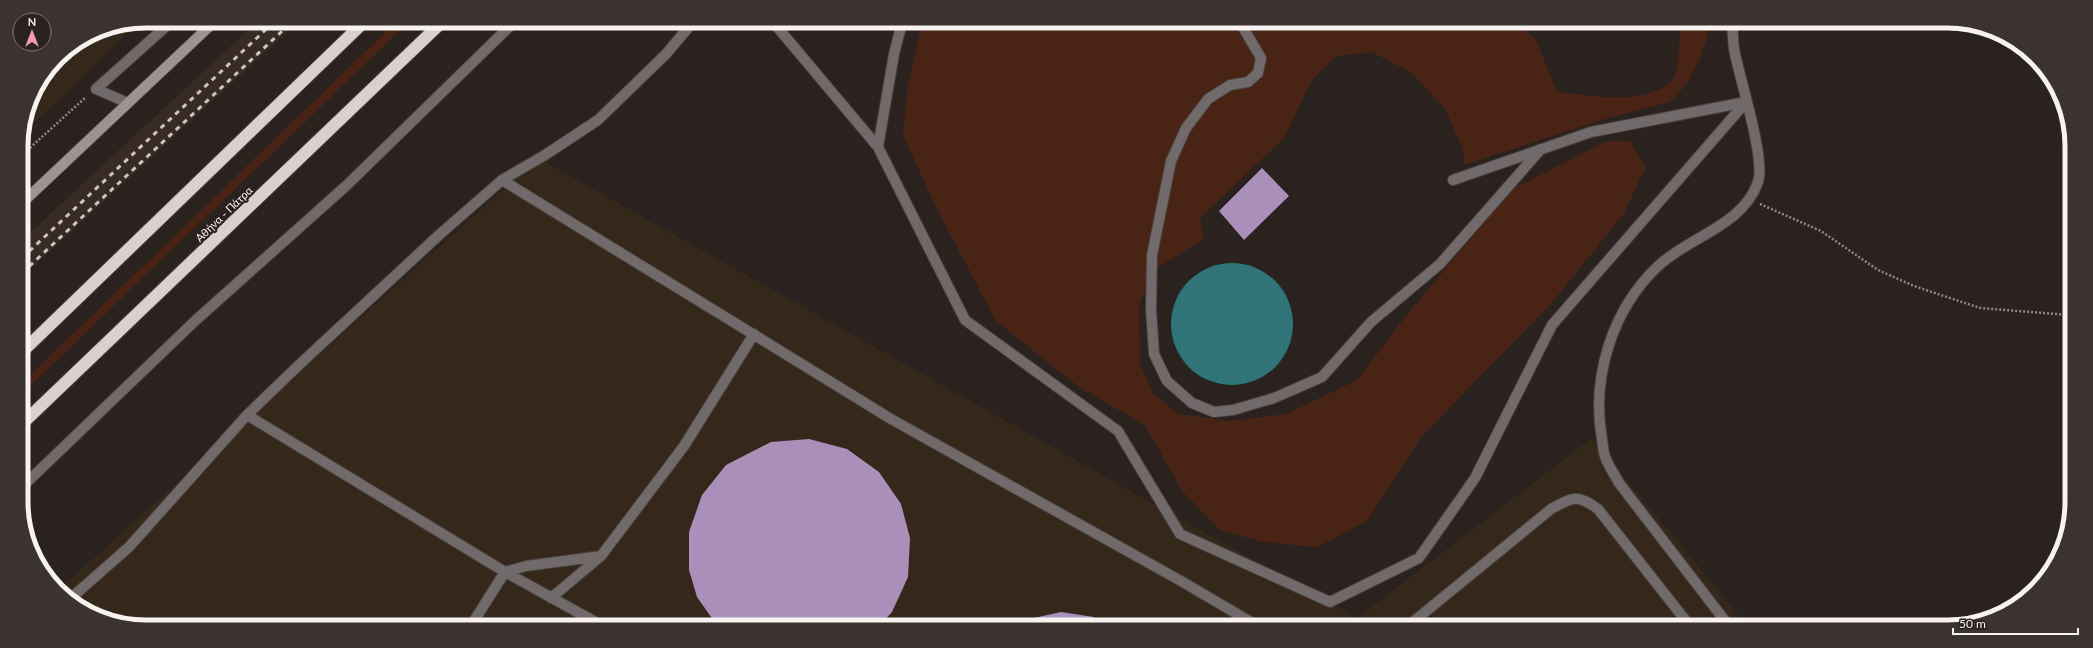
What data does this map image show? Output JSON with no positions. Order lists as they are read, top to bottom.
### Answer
{
  "streets": {
    "highway": ["Αθήνα - Πάτρα"]
  },
  "scale_bar": "50 m",
  "north": "top"
}
